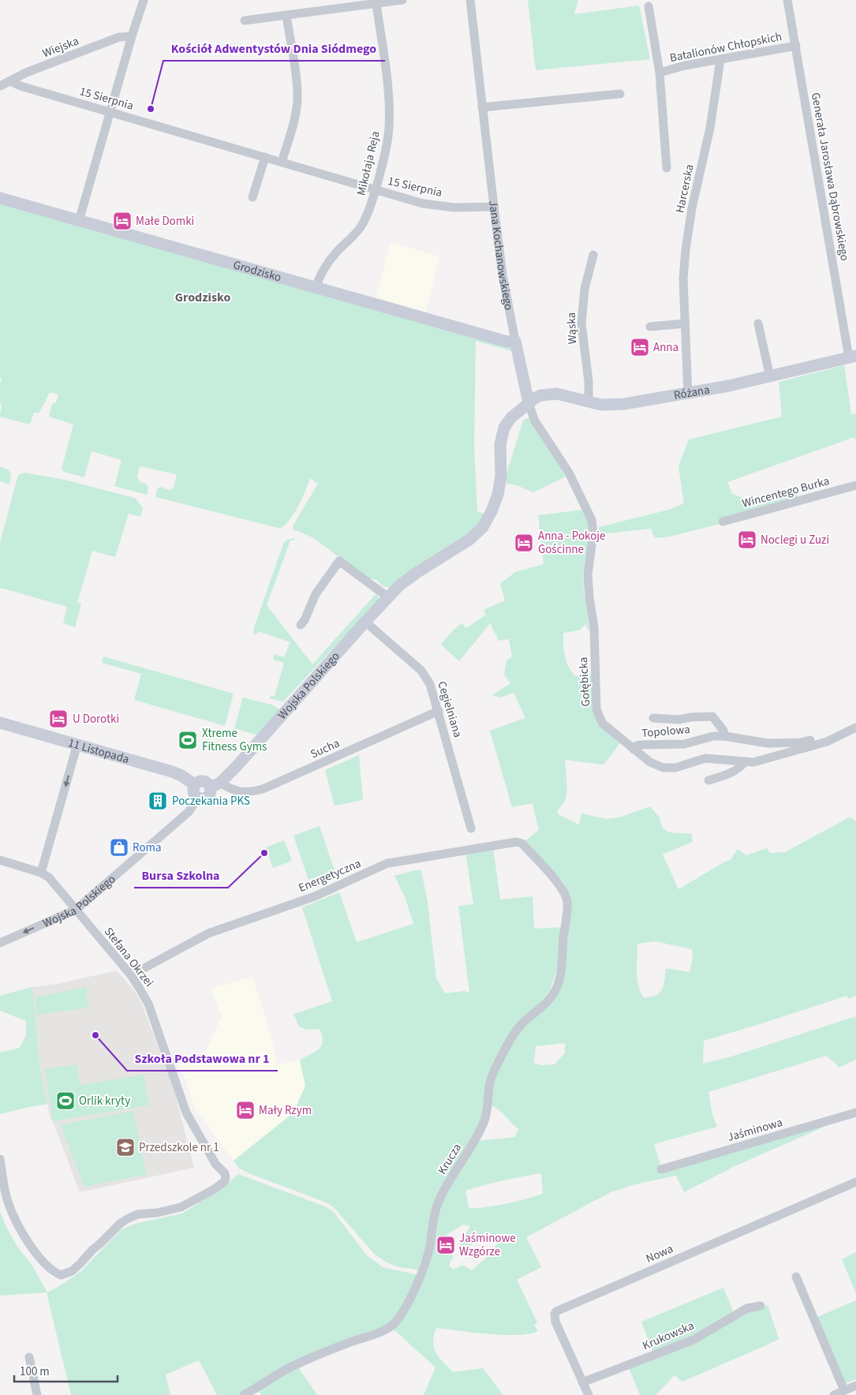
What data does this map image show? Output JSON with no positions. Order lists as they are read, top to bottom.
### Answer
{
  "streets": {
    "street": [
      "Wiejska",
      "Batalionów Chłopskich",
      "15 Sierpnia",
      "Mikołaja Reja",
      "Generała Jarosława Dąbrowskiego",
      "Harcerska",
      "Jana Kochanowskiego",
      "Grodzisko",
      "Wąska",
      "Różana",
      "Wincentego Burka",
      "Gołębicka",
      "Wojska Polskiego",
      "Cegielniana",
      "Topolowa",
      "Sucha",
      "11 Listopada",
      "Energetyczna",
      "Stefana Okrzei",
      "Jaśminowa",
      "Krucza",
      "Nowa",
      "Krukowska"
    ]
  },
  "crossings": [
    ["Wiejska", "15 Sierpnia"],
    ["Batalionów Chłopskich", "Generała Jarosława Dąbrowskiego"],
    ["Batalionów Chłopskich", "Harcerska"],
    ["15 Sierpnia", "Mikołaja Reja"],
    ["15 Sierpnia", "Jana Kochanowskiego"],
    ["Mikołaja Reja", "Grodzisko"],
    ["Generała Jarosława Dąbrowskiego", "Różana"],
    ["Harcerska", "Różana"],
    ["Jana Kochanowskiego", "Grodzisko"],
    ["Jana Kochanowskiego", "Różana"],
    ["Jana Kochanowskiego", "Gołębicka"],
    ["Jana Kochanowskiego", "Wojska Polskiego"],
    ["Wąska", "Różana"],
    ["Różana", "Gołębicka"],
    ["Różana", "Wojska Polskiego"],
    ["Gołębicka", "Wojska Polskiego"],
    ["Gołębicka", "Topolowa"],
    ["Wojska Polskiego", "Cegielniana"],
    ["Wojska Polskiego", "Sucha"],
    ["Wojska Polskiego", "Stefana Okrzei"],
    ["Cegielniana", "Sucha"],
    ["Energetyczna", "Stefana Okrzei"],
    ["Energetyczna", "Krucza"],
    ["Nowa", "Krukowska"]
  ],
  "districts": ["Grodzisko"],
  "places": {
    "other": ["Kościół Adwentystów Dnia Siódmego", "Bursa Szkolna", "Szkoła Podstawowa nr 1"],
    "hotel": [
      "Małe Domki",
      "Anna",
      "Noclegi u Zuzi",
      "Anna - Pokoje Gościnne",
      "U Dorotki",
      "Mały Rzym",
      "Jaśminowe Wzgórze"
    ],
    "sports": ["Xtreme Fitness Gyms", "Orlik kryty"],
    "building": ["Poczekania PKS"],
    "shop": ["Roma"],
    "school or university": ["Przedszkole nr 1"]
  },
  "scale_bar": "100 m"
}
